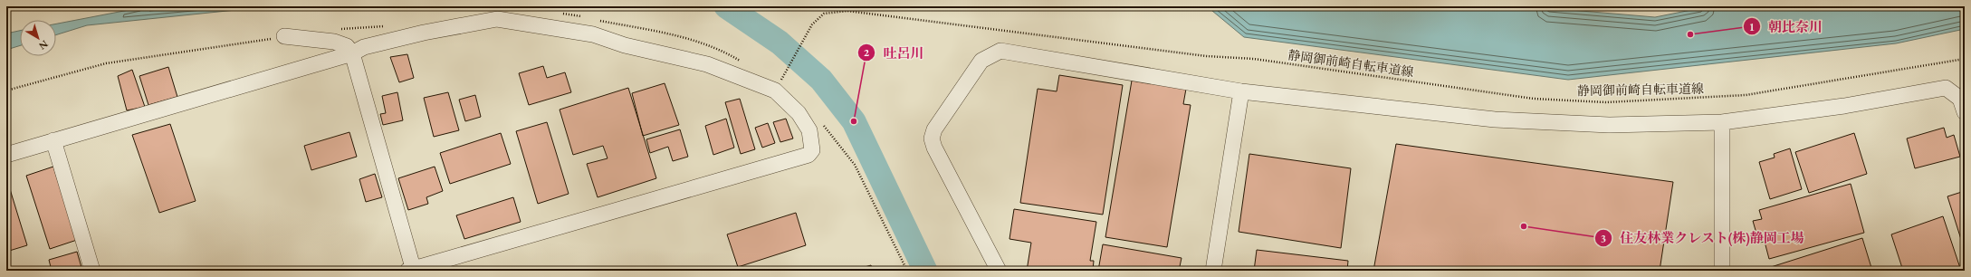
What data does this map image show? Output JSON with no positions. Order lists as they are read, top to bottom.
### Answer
{
  "streets": {
    "path": ["静岡御前崎自転車道線"]
  },
  "places": ["朝比奈川", "吐呂川", "住友林業クレスト(株)静岡工場"],
  "north": "bottom right"
}
